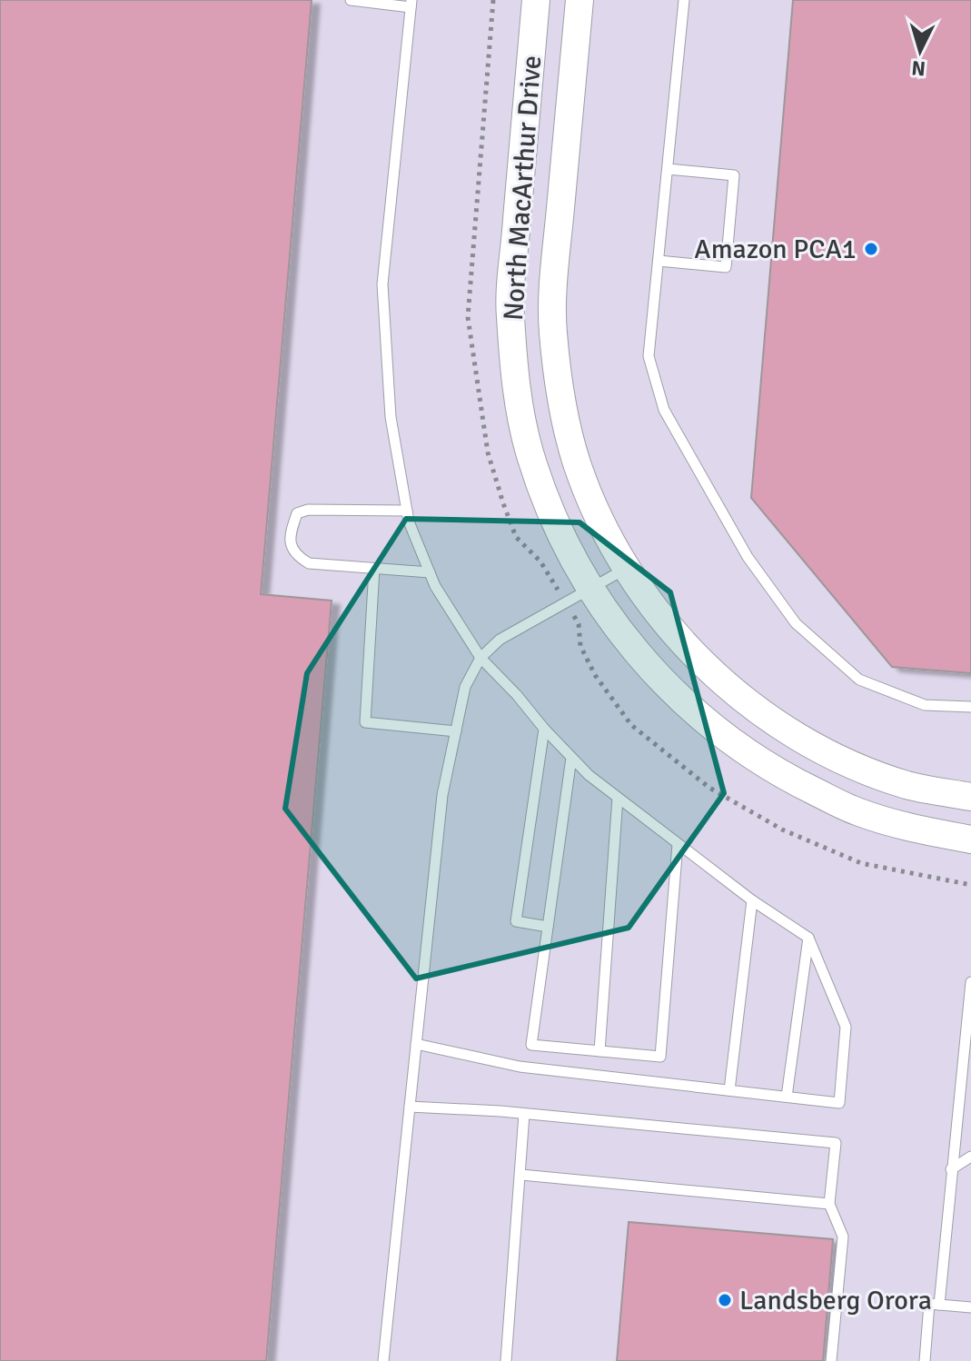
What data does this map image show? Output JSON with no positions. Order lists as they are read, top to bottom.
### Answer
{
  "streets": {
    "main road": ["North MacArthur Drive"]
  },
  "places": ["Amazon PCA1", "Landsberg Orora"],
  "north": "bottom"
}
